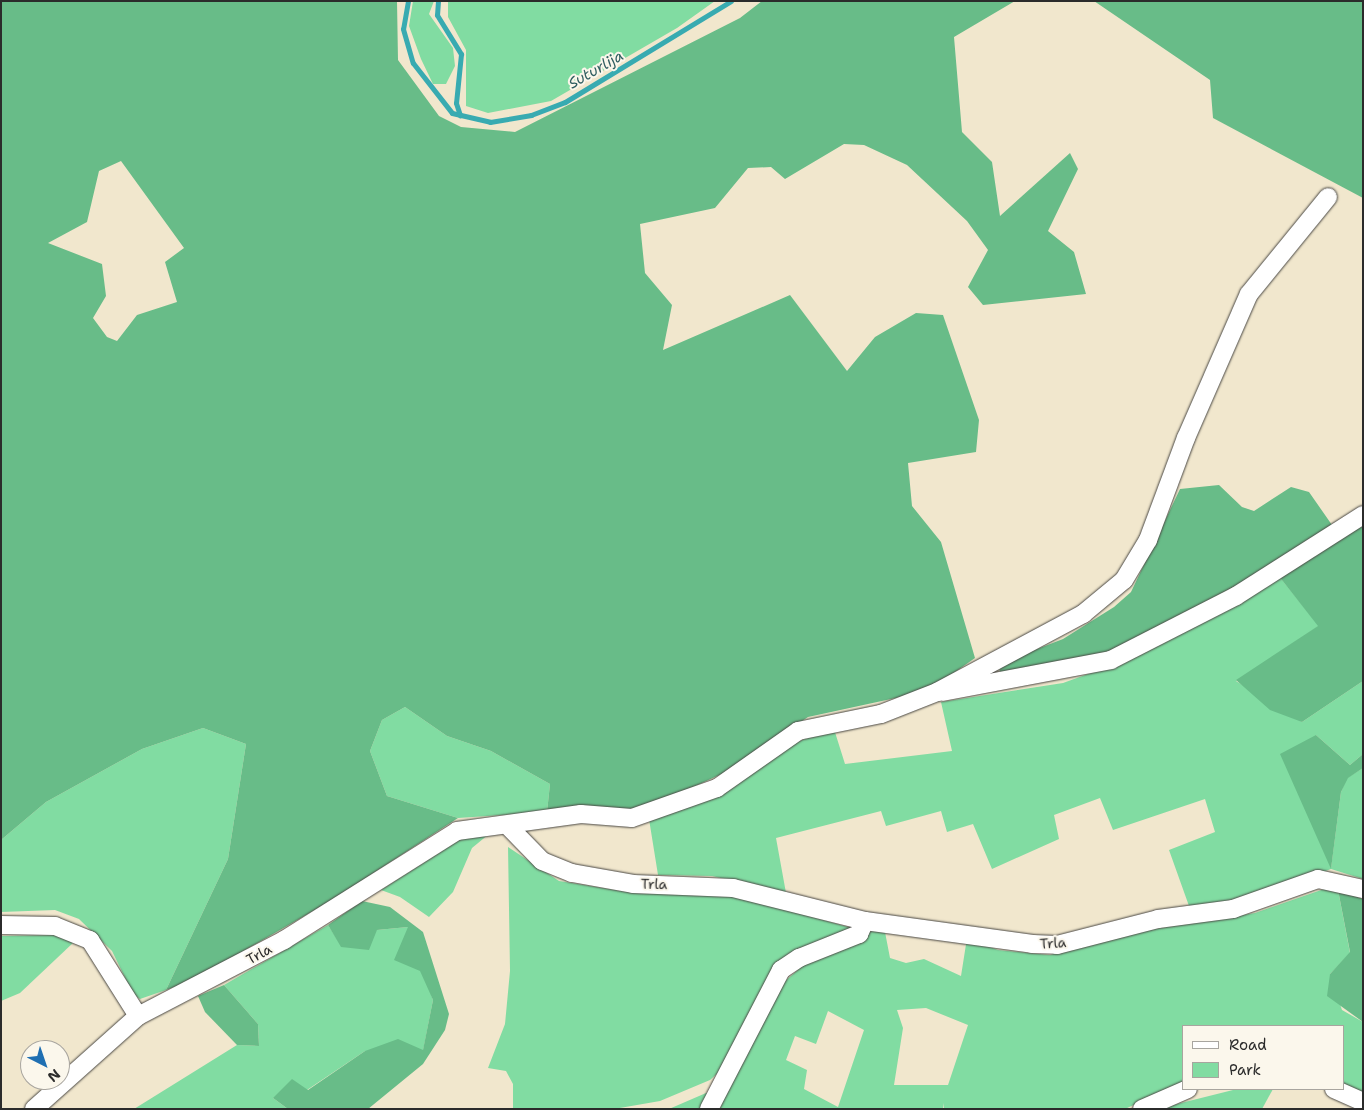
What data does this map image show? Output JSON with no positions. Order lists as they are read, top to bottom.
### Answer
{
  "streets": {
    "street": ["Trla"]
  },
  "water": ["Suturlija"],
  "legend": ["Road", "Park"],
  "north": "bottom right"
}
